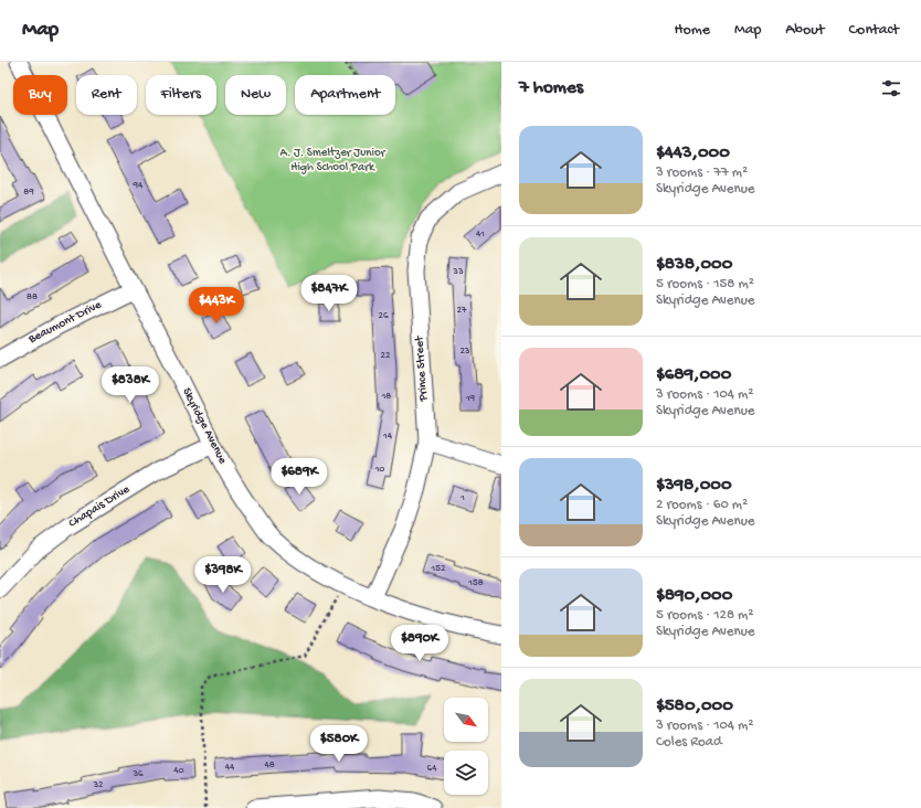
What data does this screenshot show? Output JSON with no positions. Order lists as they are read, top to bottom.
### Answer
{
  "streets": {
    "street": [
      "Beaumont Drive",
      "Prince Street",
      "Skyridge Avenue",
      "Chapais Drive"
    ]
  },
  "crossings": [
    ["Beaumont Drive", "Skyridge Avenue"],
    ["Prince Street", "Skyridge Avenue"],
    ["Skyridge Avenue", "Chapais Drive"]
  ],
  "parks": ["A. J. Smeltzer Junior High School Park"],
  "house_numbers": [
    "94",
    "89",
    "41",
    "33",
    "88",
    "27",
    "26",
    "23",
    "22",
    "18",
    "19",
    "14",
    "10",
    "1",
    "152",
    "158",
    "48",
    "44",
    "64",
    "40",
    "36",
    "32"
  ],
  "north": "bottom right",
  "page": {
    "header": "Map",
    "nav": [
      "Home",
      "Map",
      "About",
      "Contact"
    ],
    "heading": "7 homes",
    "chip": [
      "Buy",
      "Rent",
      "Filters",
      "New",
      "Apartment"
    ],
    "list": [
      {
        "name": "$443,000",
        "note": "3 rooms · 77 m² · Skyridge Avenue"
      },
      {
        "name": "$838,000",
        "note": "5 rooms · 158 m² · Skyridge Avenue"
      },
      {
        "name": "$689,000",
        "note": "3 rooms · 104 m² · Skyridge Avenue"
      },
      {
        "name": "$398,000",
        "note": "2 rooms · 60 m² · Skyridge Avenue"
      },
      {
        "name": "$890,000",
        "note": "5 rooms · 128 m² · Skyridge Avenue"
      },
      {
        "name": "$580,000",
        "note": "3 rooms · 104 m² · Coles Road"
      }
    ],
    "price": [
      "$847K",
      "$443K",
      "$838K",
      "$689K",
      "$398K",
      "$890K",
      "$580K"
    ]
  }
}
